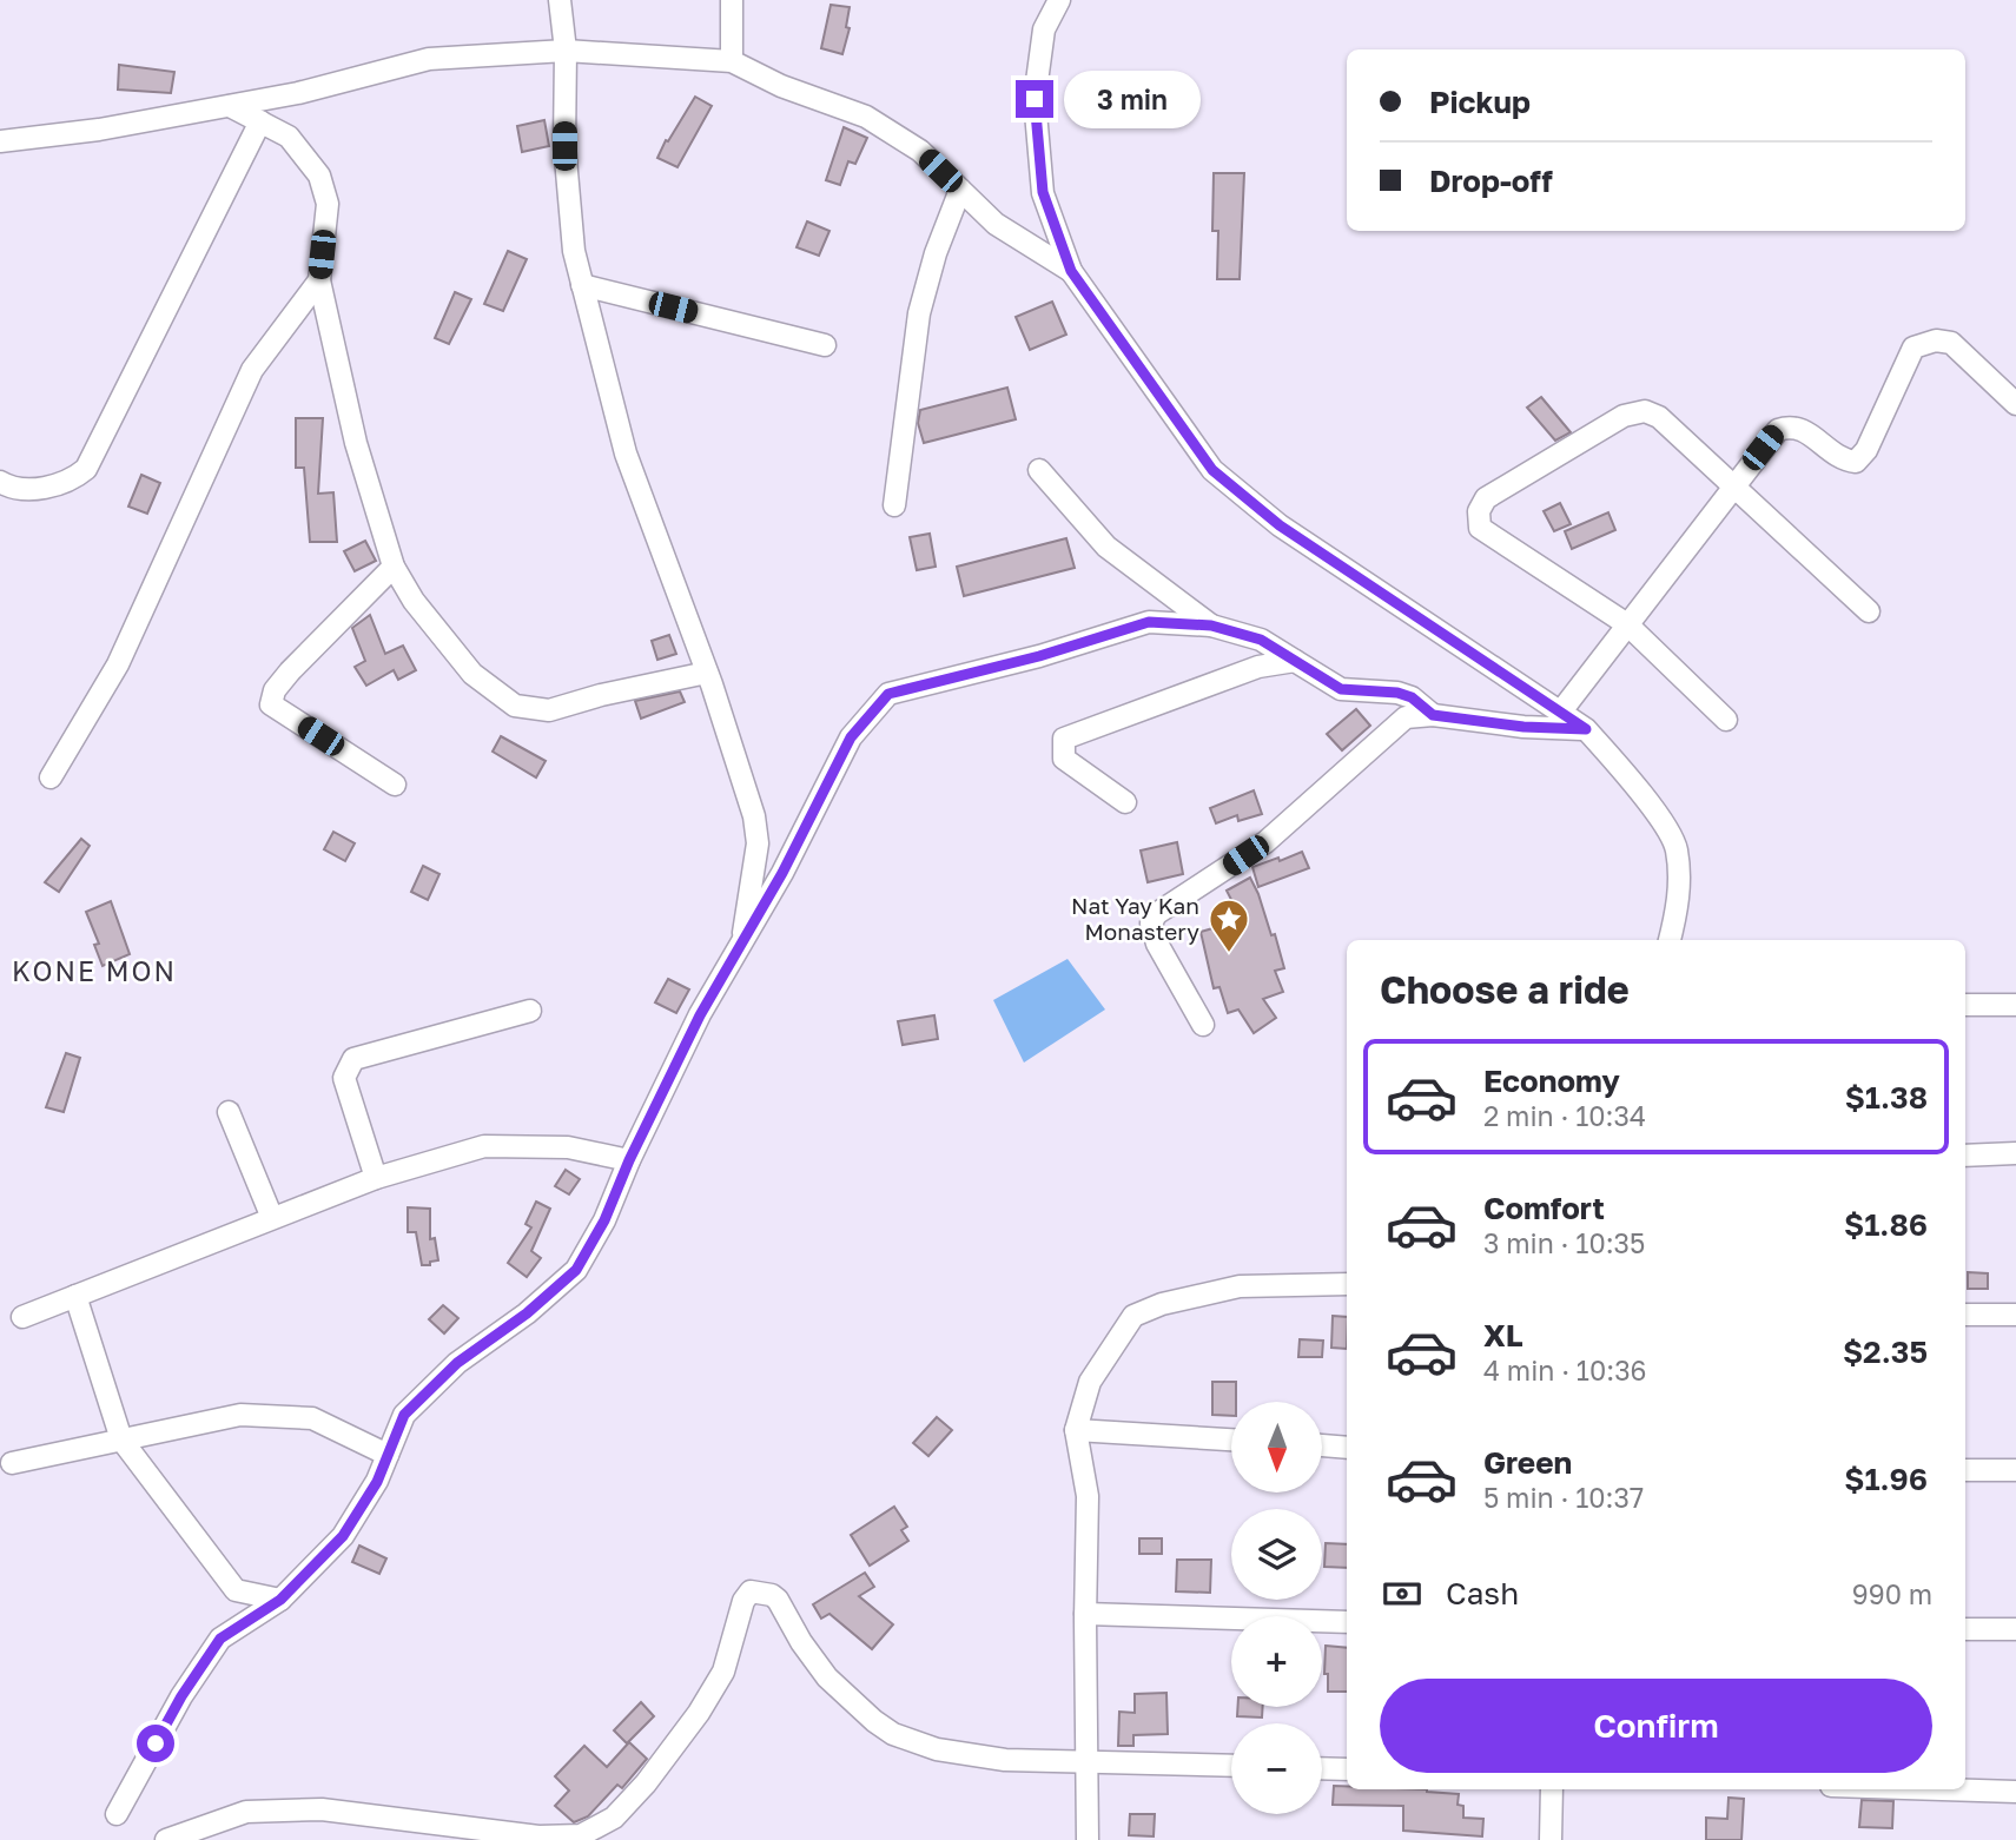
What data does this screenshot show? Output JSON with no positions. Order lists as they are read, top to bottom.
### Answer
{
  "districts": ["KONE MON"],
  "places": {
    "place": ["Nat Yay Kan Monastery"]
  },
  "north": "bottom",
  "page": {
    "banner": ["Pickup", "Drop-off"],
    "bubble": "3 min",
    "heading": "Choose a ride",
    "list": [
      {
        "name": "Economy",
        "note": "2 min · 10:34",
        "value": "$1.38"
      },
      {
        "name": "Comfort",
        "note": "3 min · 10:35",
        "value": "$1.86"
      },
      {
        "name": "XL",
        "note": "4 min · 10:36",
        "value": "$2.35"
      },
      {
        "name": "Green",
        "note": "5 min · 10:37",
        "value": "$1.96"
      }
    ],
    "map_buttons": ["+", "−"],
    "pay": ["Cash", "990 m"],
    "buttons": "Confirm"
  }
}
